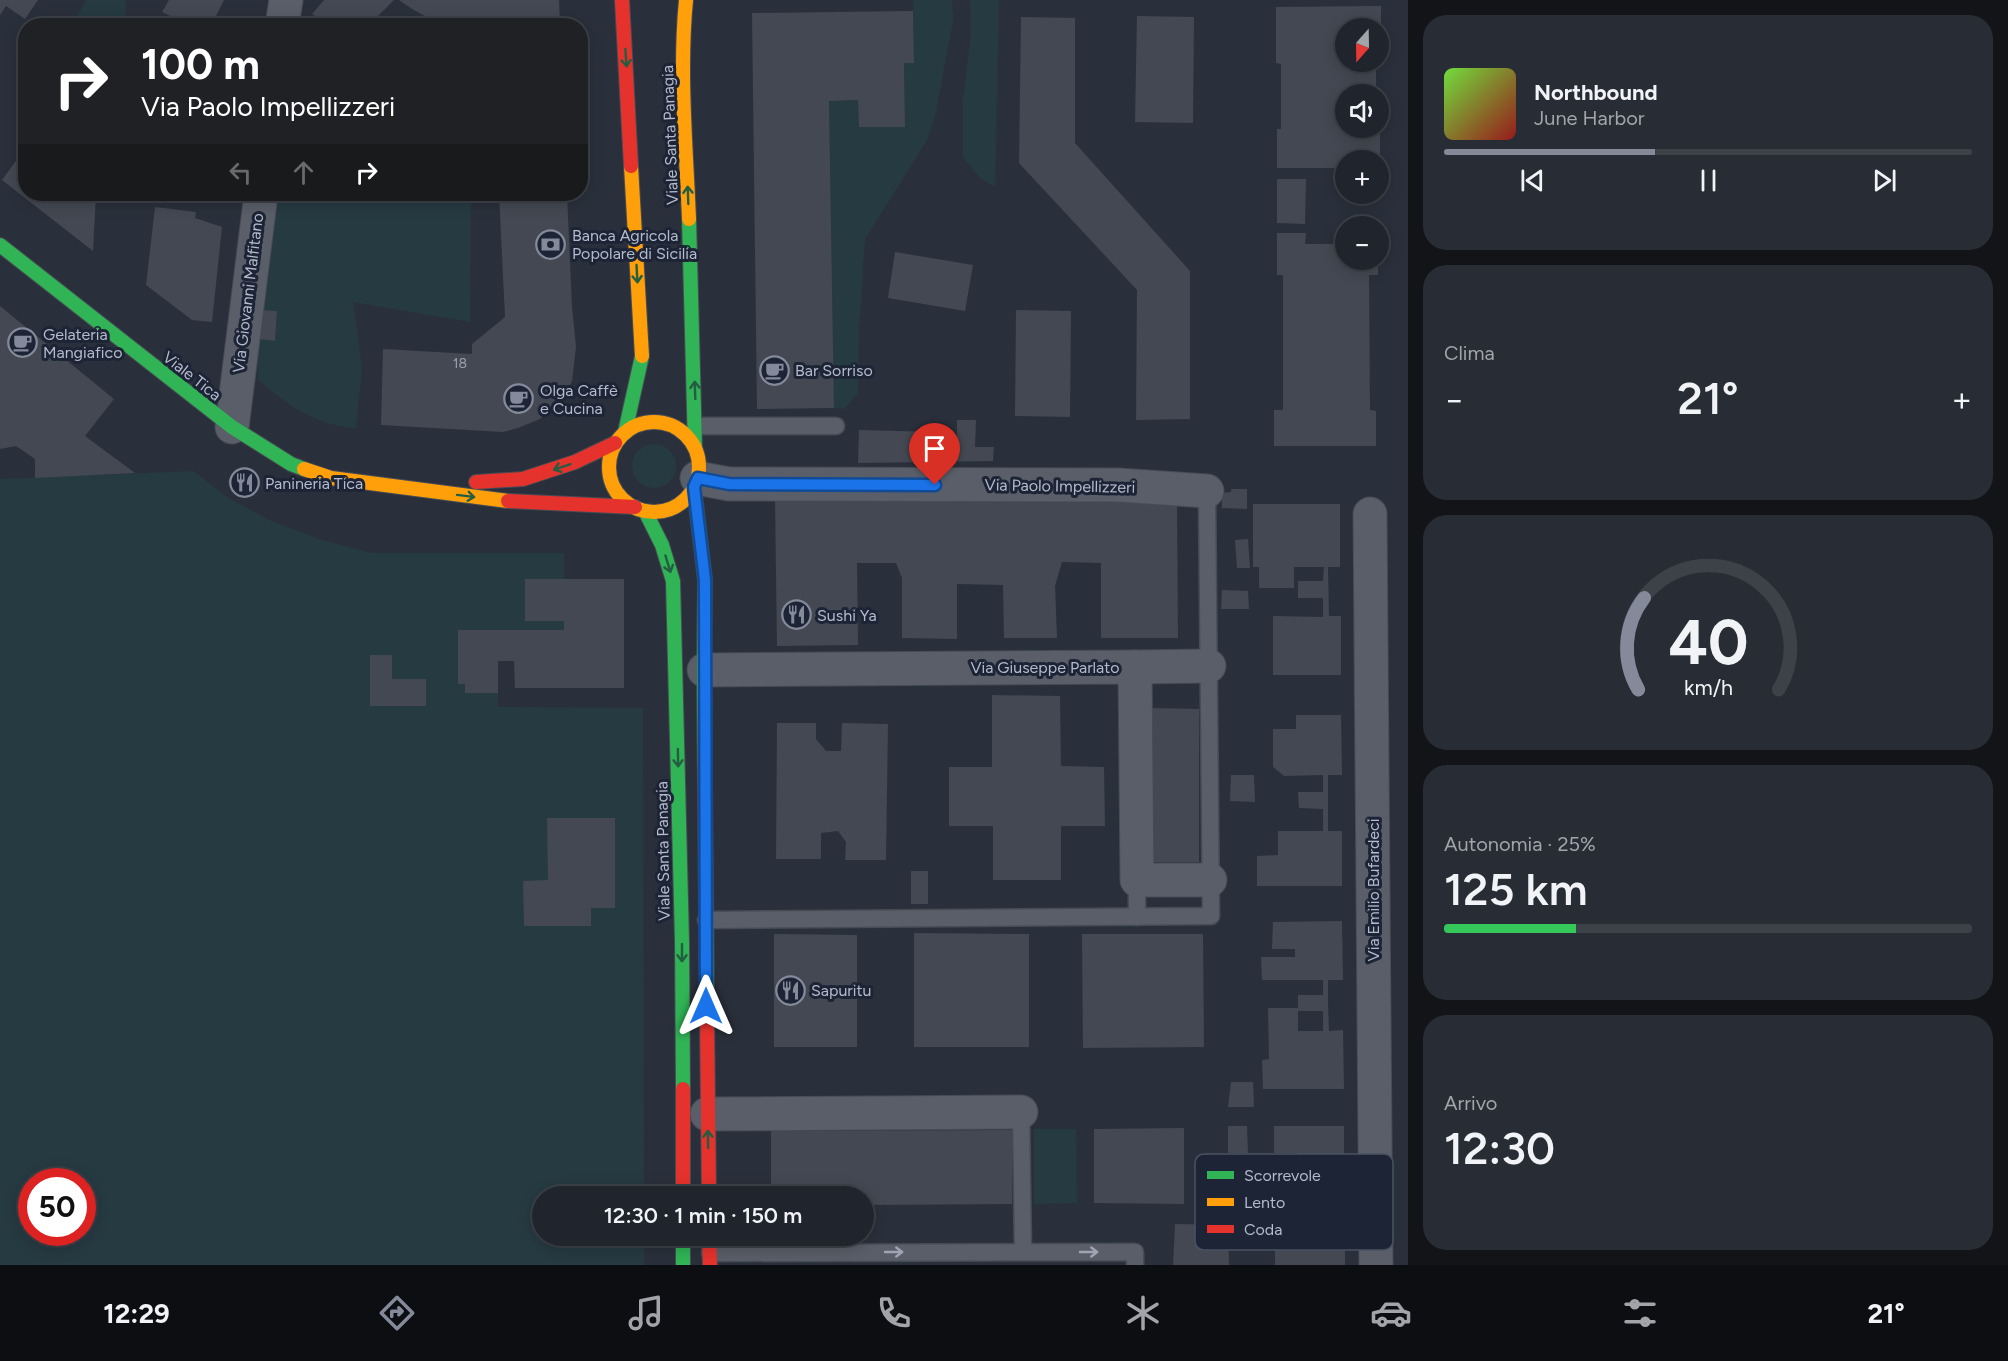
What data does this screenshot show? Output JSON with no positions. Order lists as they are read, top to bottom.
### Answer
{
  "streets": {
    "main road": ["Viale Santa Panagia", "Viale Tica"],
    "street": [
      "Via Giovanni Malfitano",
      "Via Paolo Impellizzeri",
      "Via Giuseppe Parlato",
      "Via Emilio Bufardeci"
    ]
  },
  "crossings": [
    ["Viale Santa Panagia", "Via Paolo Impellizzeri"],
    ["Viale Santa Panagia", "Via Giuseppe Parlato"],
    ["Via Giovanni Malfitano", "Viale Tica"]
  ],
  "places": {
    "bank": ["Banca Agricola Popolare di Sicilia"],
    "cafe": ["Gelateria Mangiafico", "Bar Sorriso", "Olga Caffè e Cucina"],
    "restaurant": ["Panineria Tica", "Sushi Ya", "Sapuritu"]
  },
  "house_numbers": ["18"],
  "legend": ["Scorrevole", "Lento", "Coda"],
  "north": "bottom",
  "page": {
    "map_buttons": ["+", "−"],
    "turn": ["100 m", "Via Paolo Impellizzeri"],
    "song": ["Northbound", "June Harbor"],
    "tile": [
      "Clima",
      ["Autonomia · 25%", "125 km"],
      ["Arrivo", "12:30"]
    ],
    "heat": ["−", "21°", "+"],
    "limit": "50",
    "trip": "12:30 · 1 min · 150 m",
    "tabs": ["12:29", "21°"],
    "gauge": ["40", "km/h"]
  }
}
